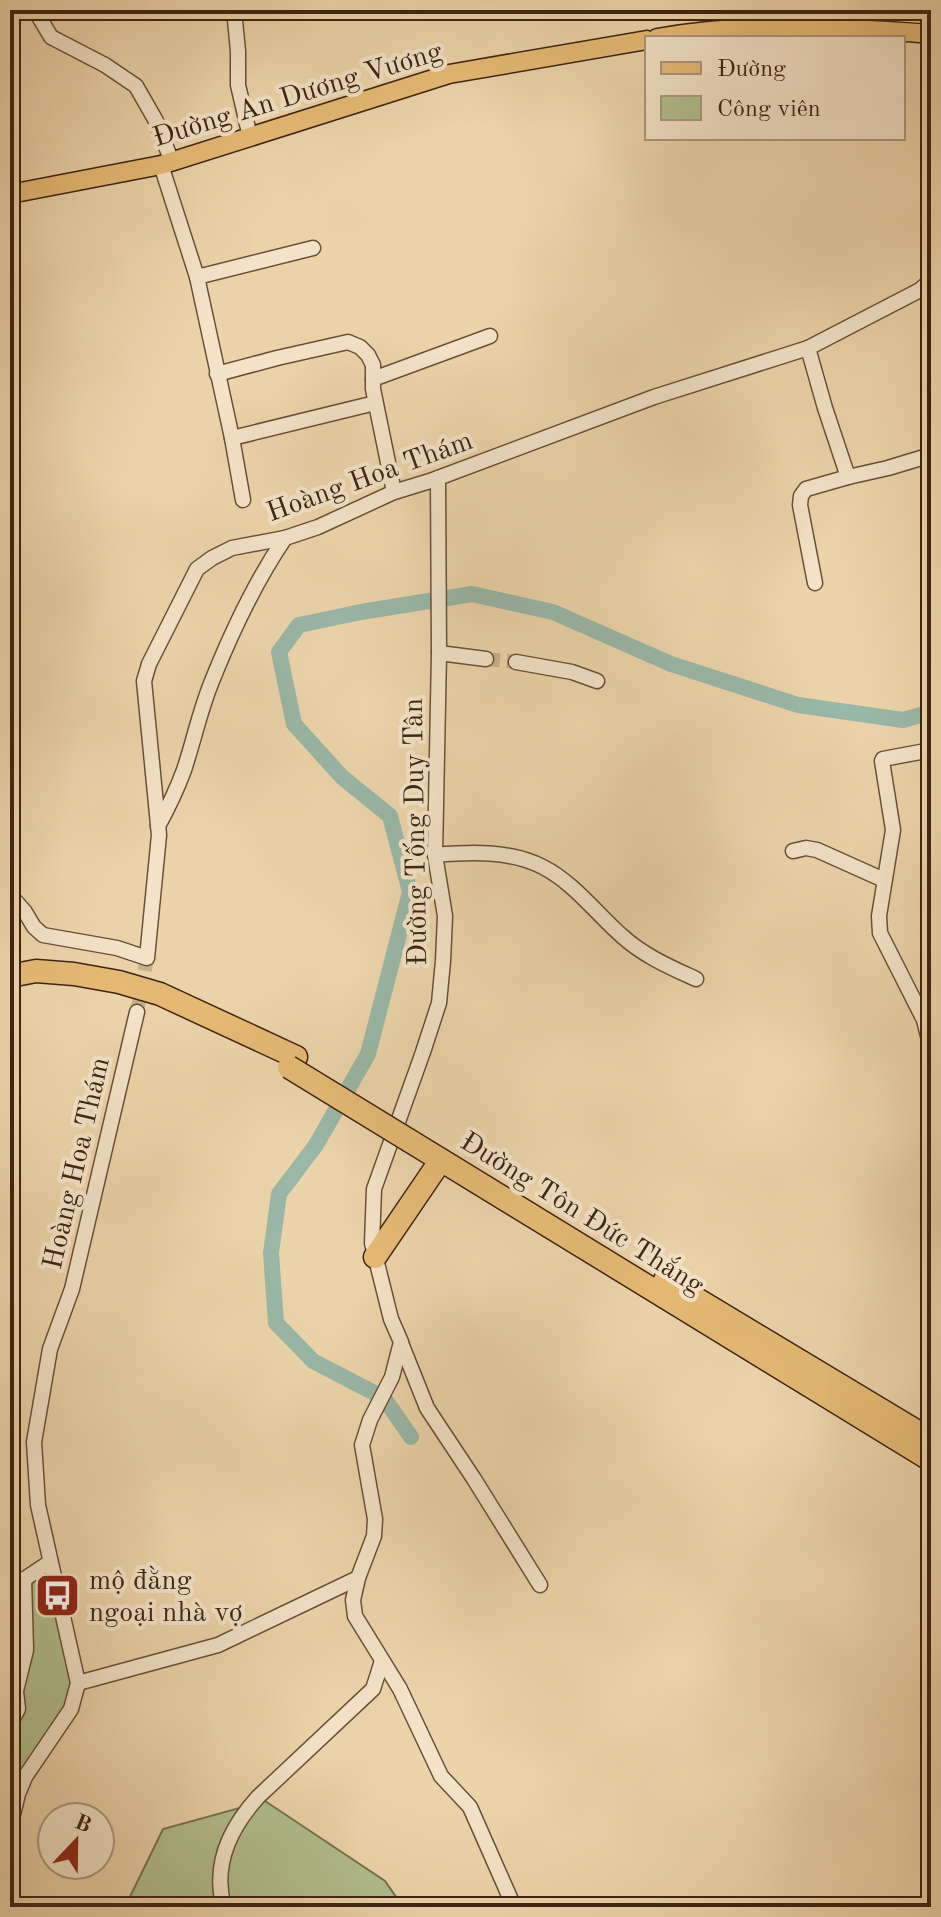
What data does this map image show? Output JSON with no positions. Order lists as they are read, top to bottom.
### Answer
{
  "streets": {
    "highway": ["Đường Tôn Đức Thắng"],
    "main road": ["Đường An Dương Vương"],
    "street": ["Hoàng Hoa Thám", "Đường Tống Duy Tân"]
  },
  "crossings": [
    ["Hoàng Hoa Thám", "Đường Tống Duy Tân"]
  ],
  "places": {
    "bus stop": ["mộ đằng ngoại nhà vợ"]
  },
  "legend": ["Đường", "Công viên"],
  "north": "top"
}
